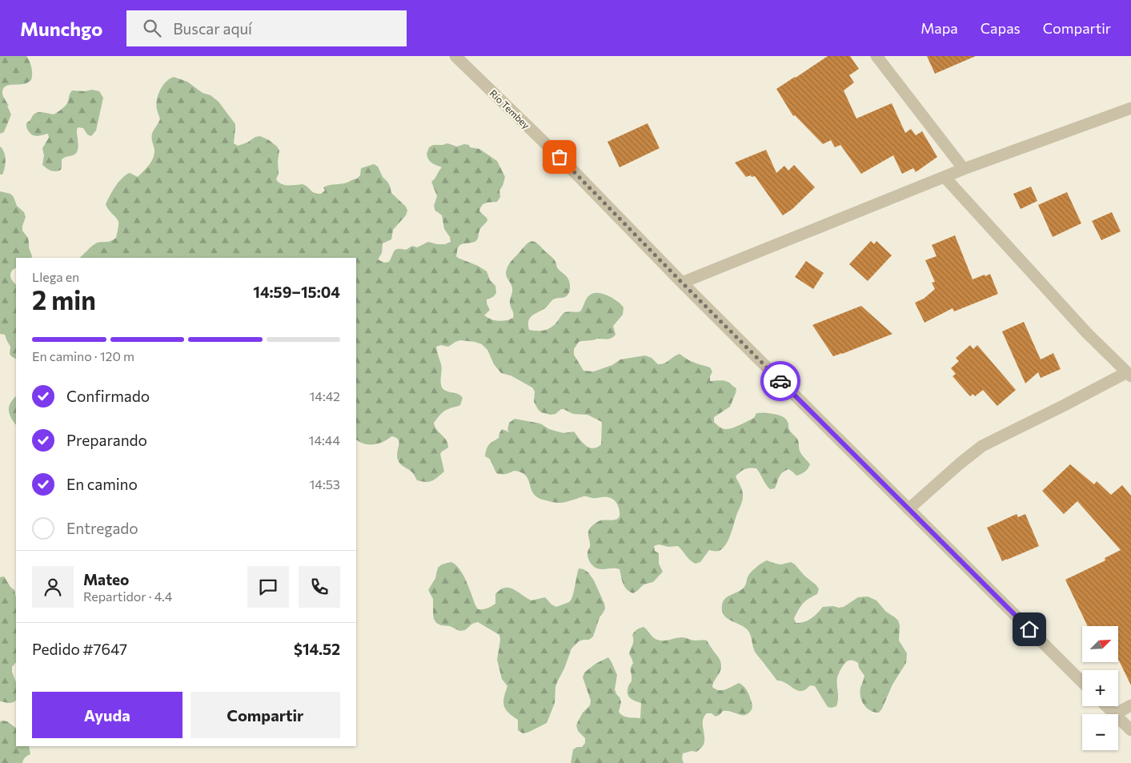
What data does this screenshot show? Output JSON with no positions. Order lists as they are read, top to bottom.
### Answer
{
  "streets": {
    "street": ["Río Tembey"]
  },
  "north": "top right",
  "page": {
    "header": "Munchgo",
    "search": "Buscar aquí",
    "nav": ["Mapa", "Capas", "Compartir"],
    "heading": ["2 min", "Llega en", "14:59–15:04"],
    "panel": [
      "Mateo",
      "Repartidor · 4.4",
      "Pedido #7647",
      "$14.52"
    ],
    "bar": "En camino · 120 m",
    "list": [
      ["Confirmado", "14:42"],
      ["Preparando", "14:44"],
      ["En camino", "14:53"],
      "Entregado"
    ],
    "map_buttons": ["+", "−"],
    "buttons": ["Ayuda", "Compartir"]
  }
}
